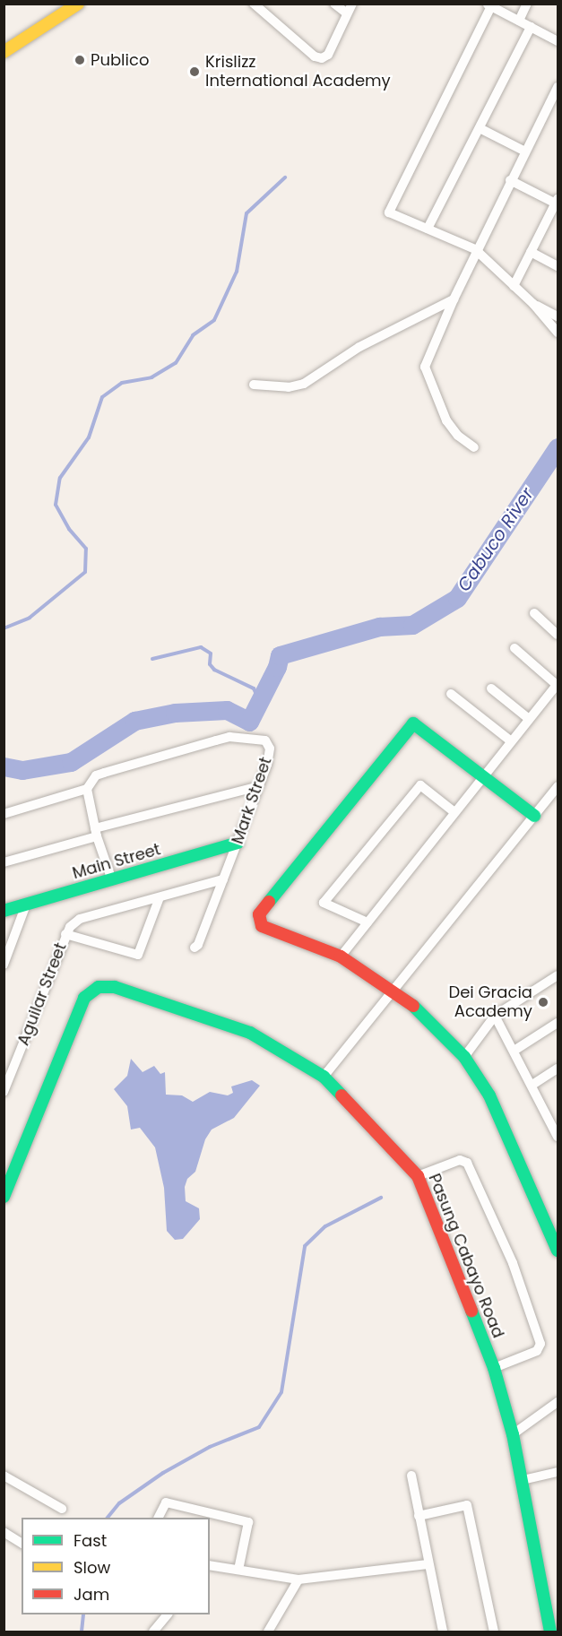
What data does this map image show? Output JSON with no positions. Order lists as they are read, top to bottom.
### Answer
{
  "streets": {
    "street": [
      "Mark Street",
      "Main Street",
      "Aguilar Street",
      "Pasung Cabayo Road"
    ]
  },
  "crossings": [
    ["Mark Street", "Main Street"],
    ["Mark Street", "Aguilar Street"]
  ],
  "water": ["Cabuco River"],
  "places": ["Publico", "Krislizz International Academy", "Dei Gracia Academy"],
  "legend": ["Fast", "Slow", "Jam"]
}
